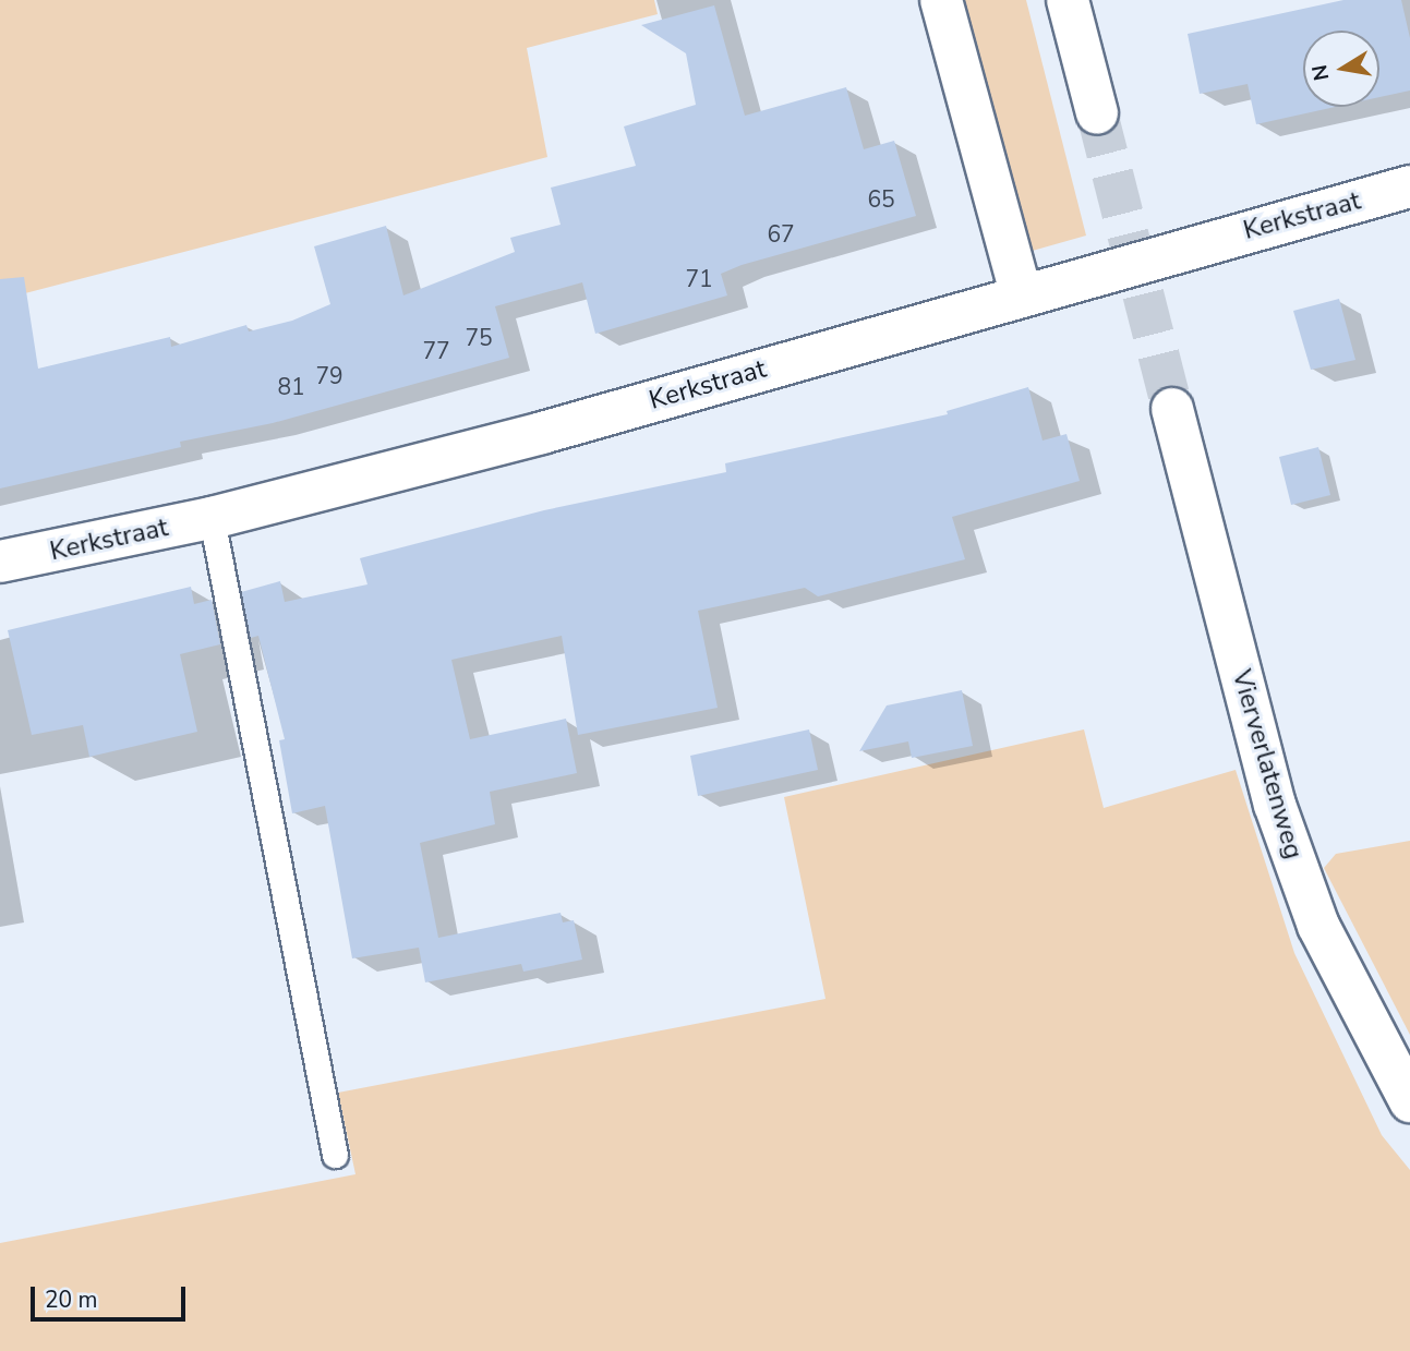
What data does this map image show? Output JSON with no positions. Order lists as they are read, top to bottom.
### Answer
{
  "streets": {
    "street": ["Kerkstraat", "Vierverlatenweg"]
  },
  "house_numbers": [
    "65",
    "67",
    "71",
    "75",
    "77",
    "79",
    "81"
  ],
  "scale_bar": "20 m",
  "north": "left"
}
